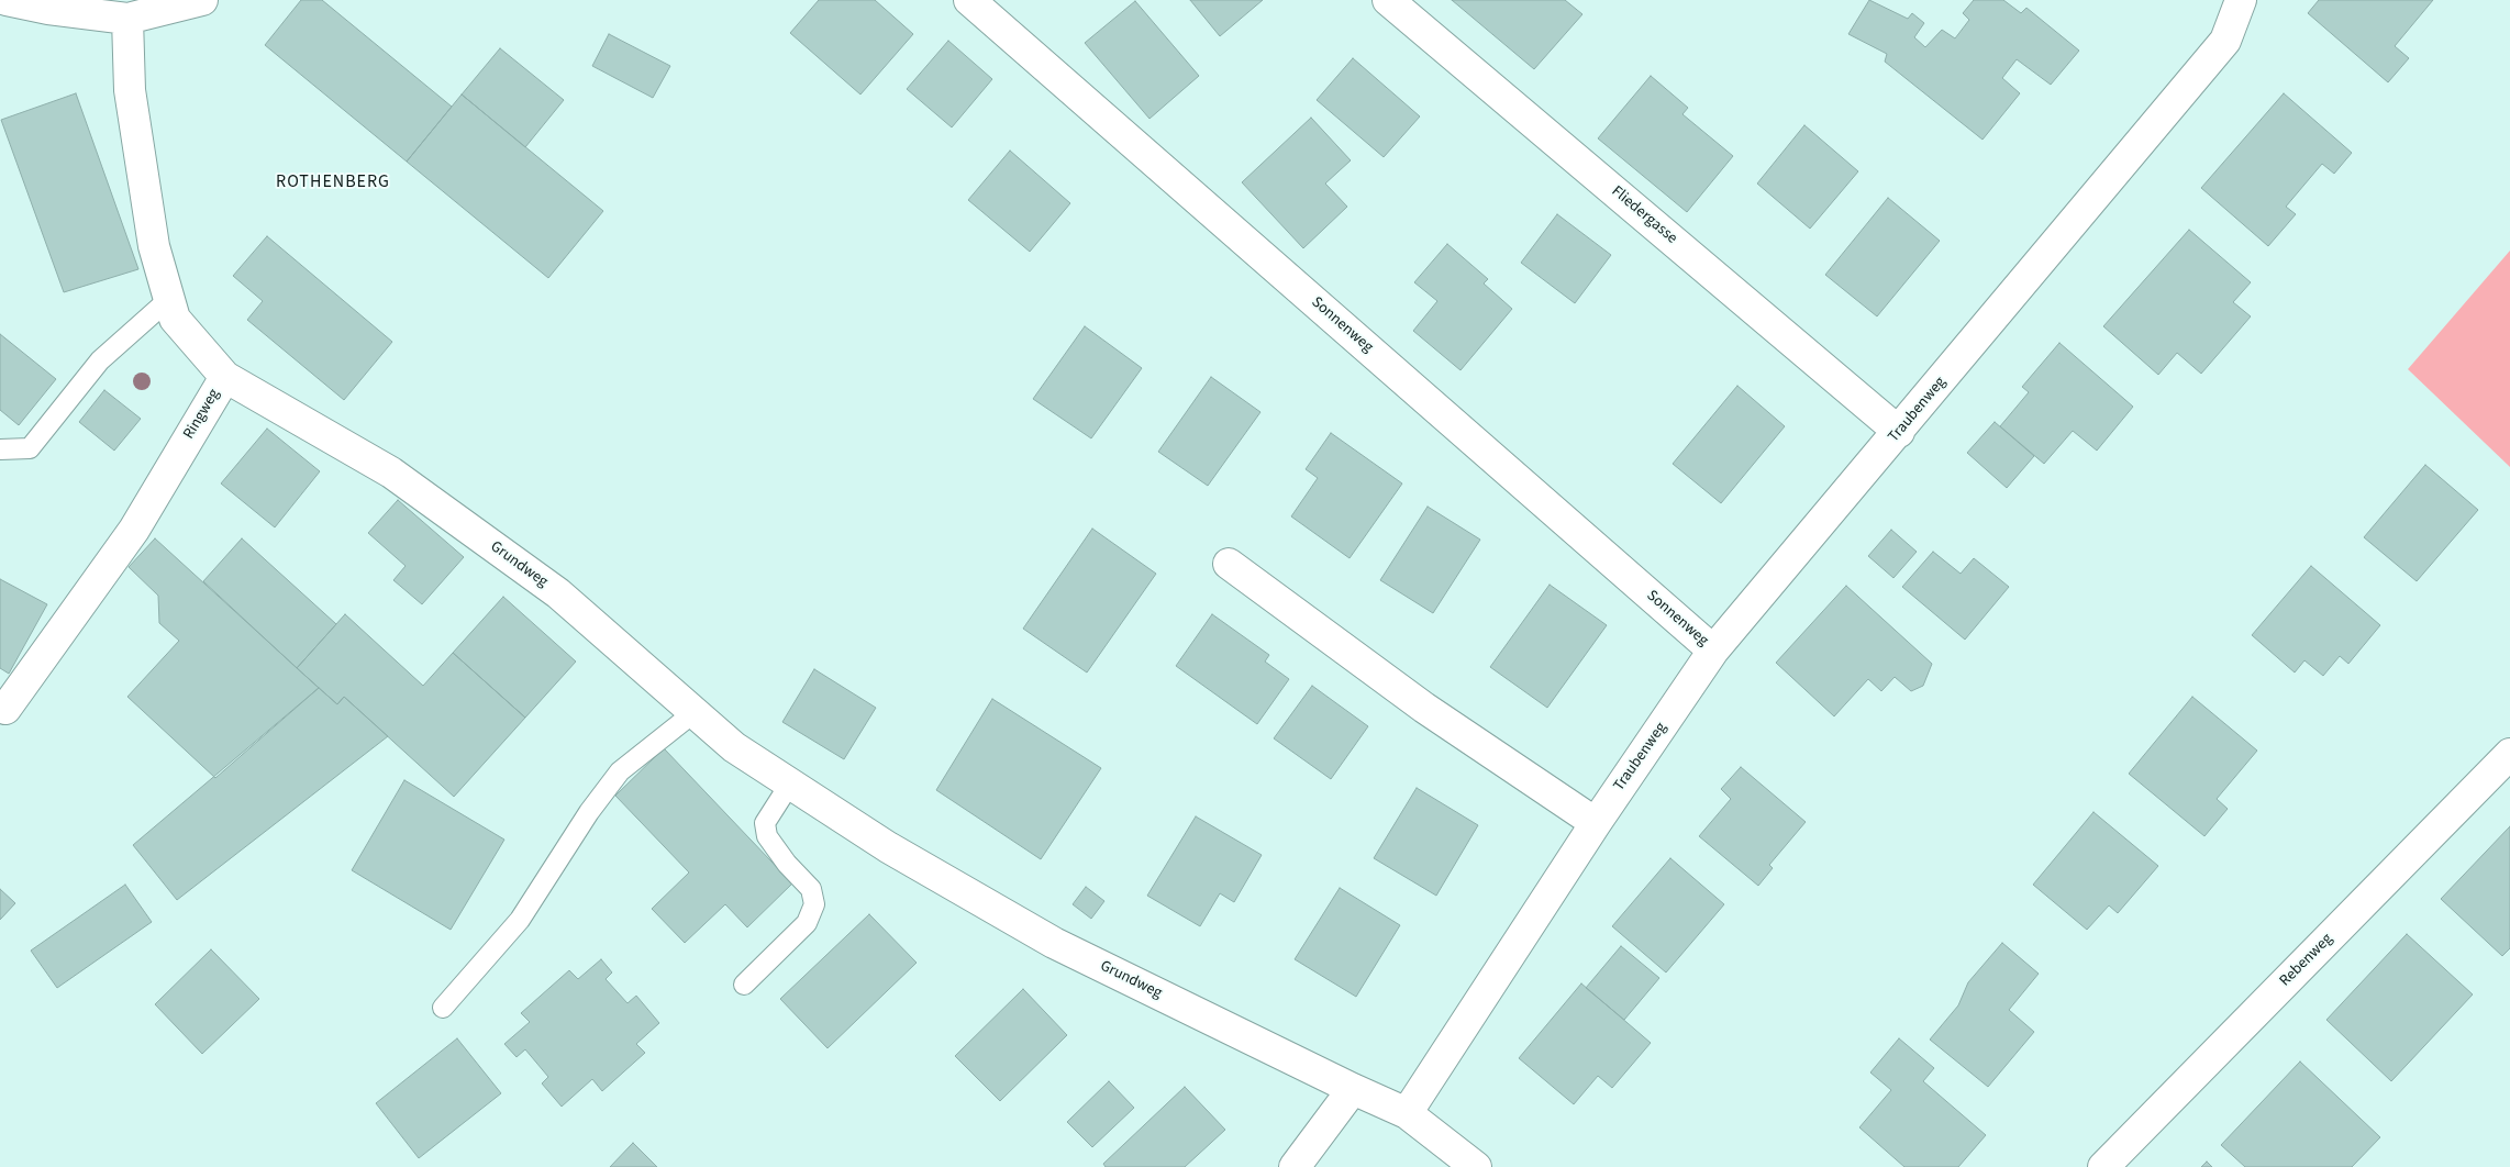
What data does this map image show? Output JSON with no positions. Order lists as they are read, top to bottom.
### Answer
{
  "streets": {
    "street": [
      "Fliedergasse",
      "Sonnenweg",
      "Traubenweg",
      "Ringweg",
      "Grundweg",
      "Rebenweg"
    ]
  },
  "crossings": [
    ["Fliedergasse", "Traubenweg"],
    ["Sonnenweg", "Traubenweg"],
    ["Traubenweg", "Grundweg"],
    ["Ringweg", "Grundweg"]
  ],
  "districts": ["ROTHENBERG"]
}
